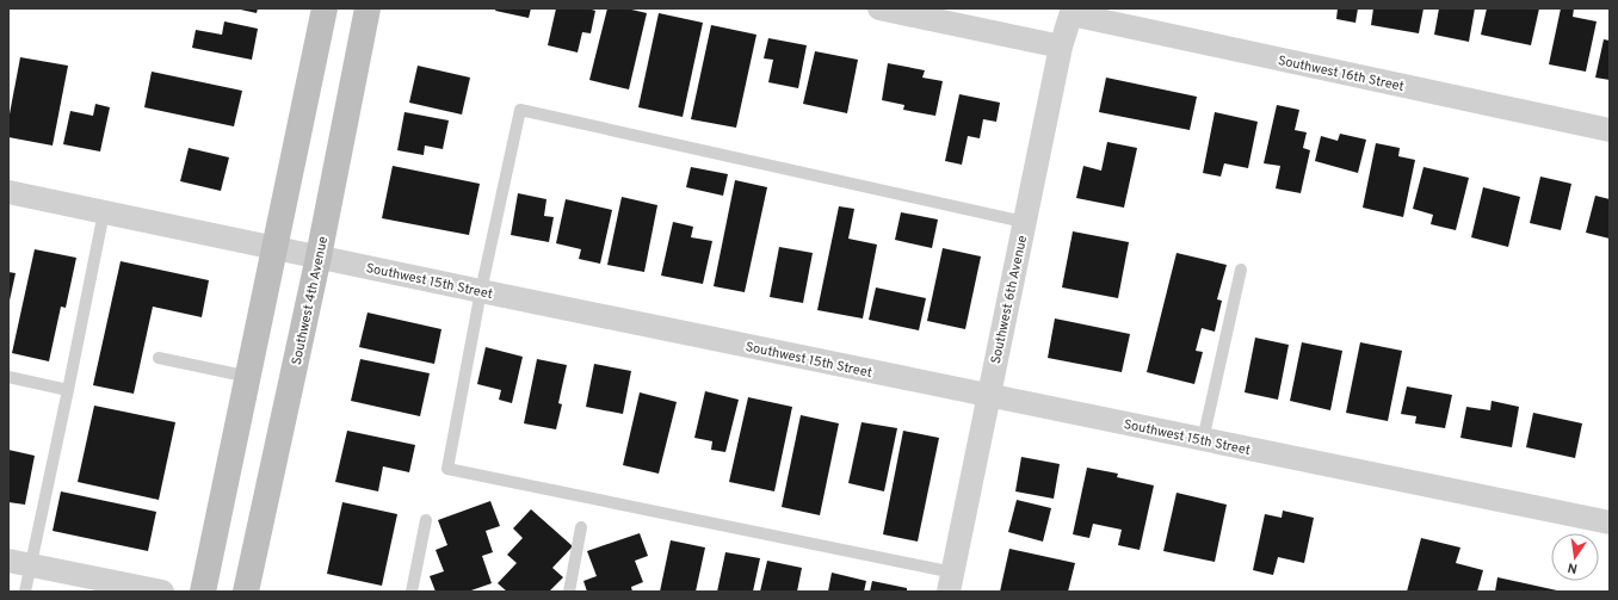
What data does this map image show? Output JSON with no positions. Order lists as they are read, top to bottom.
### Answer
{
  "streets": {
    "main road": ["Southwest 4th Avenue"],
    "street": ["Southwest 16th Street", "Southwest 15th Street", "Southwest 6th Avenue"]
  },
  "crossings": [
    ["Southwest 16th Street", "Southwest 6th Avenue"],
    ["Southwest 15th Street", "Southwest 6th Avenue"],
    ["Southwest 15th Street", "Southwest 4th Avenue"]
  ],
  "north": "bottom"
}
